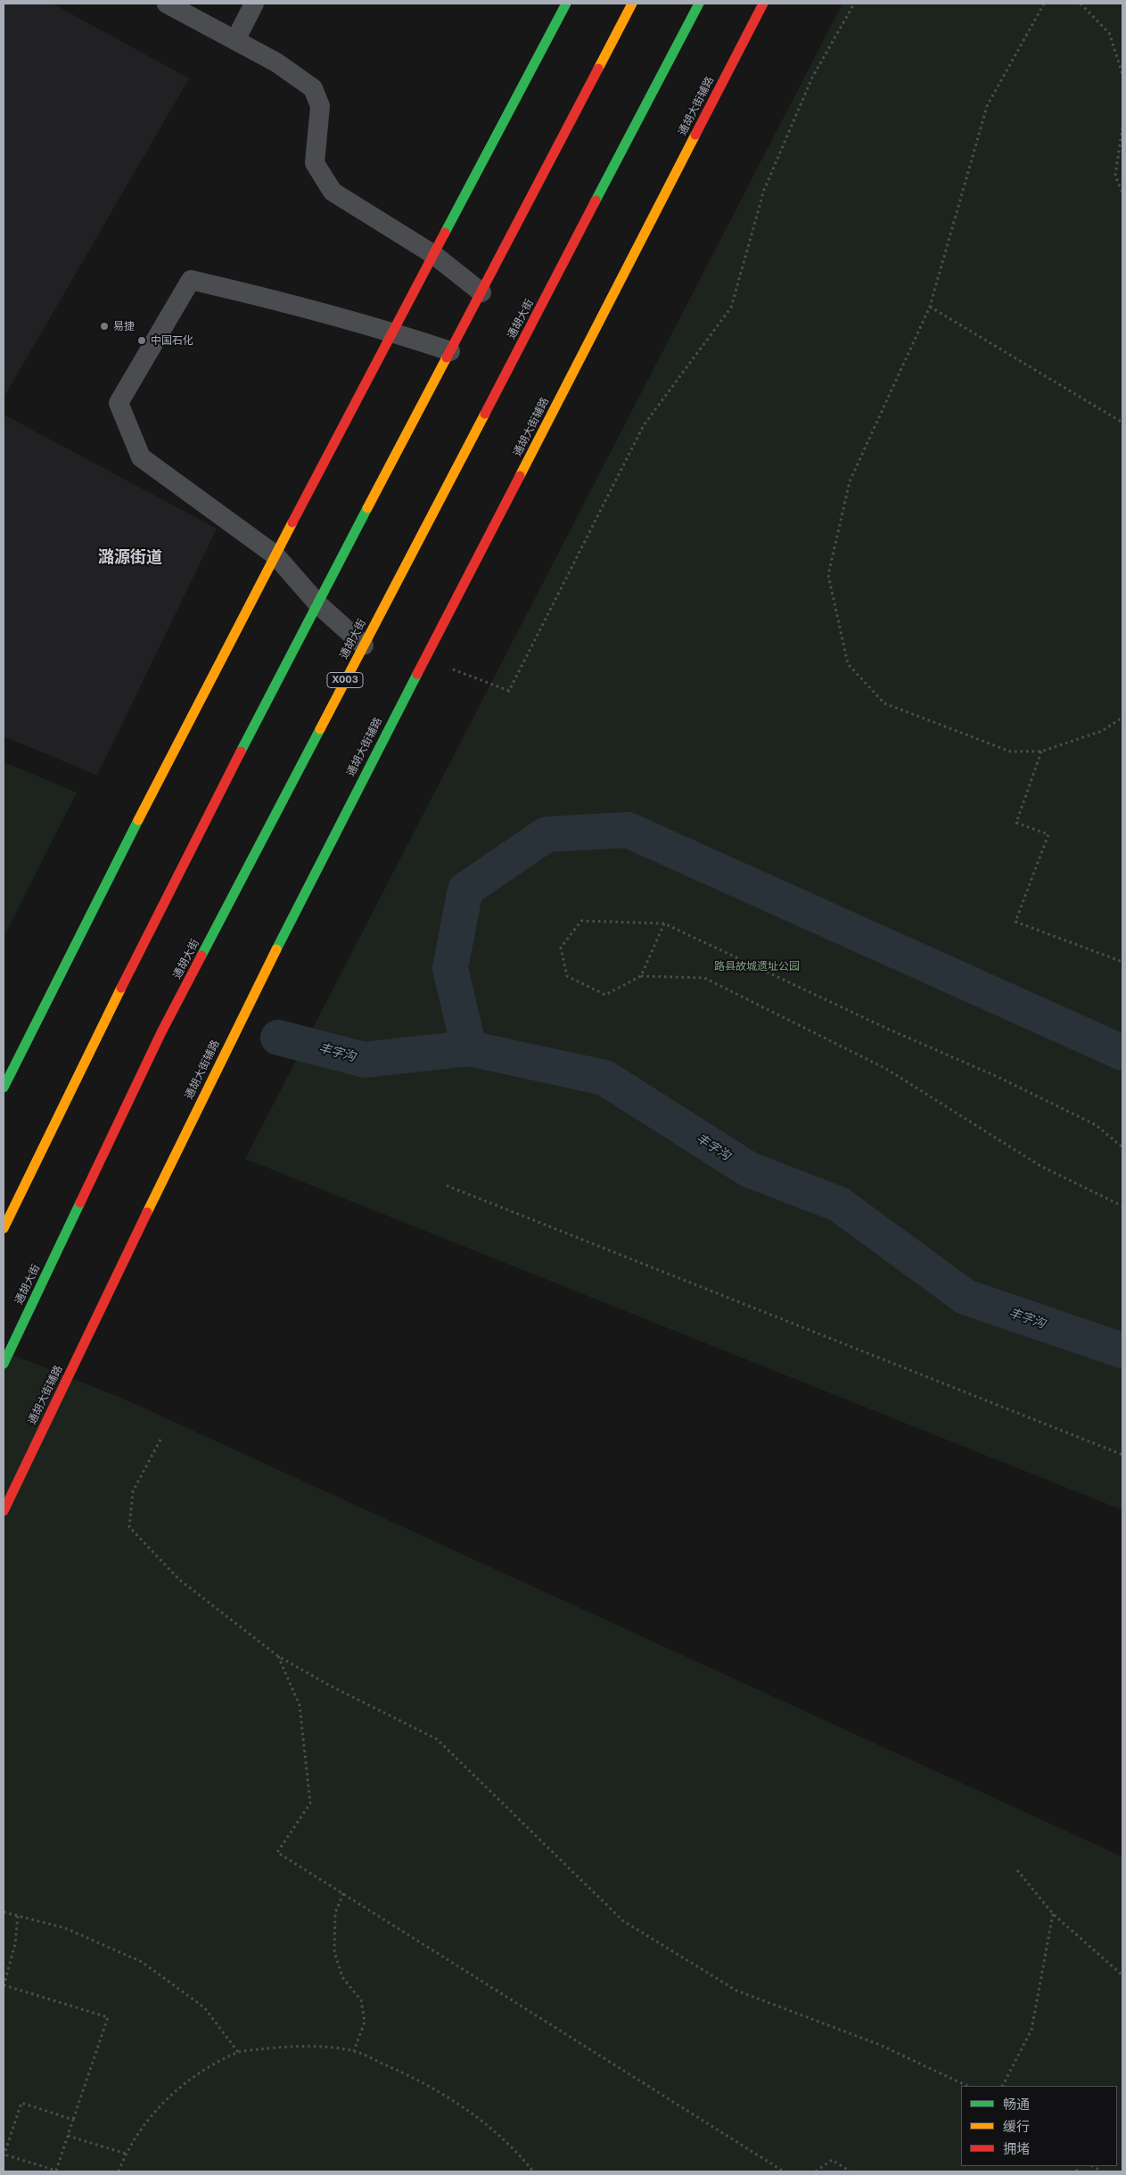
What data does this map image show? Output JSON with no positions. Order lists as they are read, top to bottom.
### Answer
{
  "streets": {
    "street": ["通胡大街辅路", "通胡大街", "X003"]
  },
  "districts": ["潞源街道"],
  "water": ["丰字沟"],
  "parks": ["路县故城遗址公园"],
  "places": ["易捷", "中国石化"],
  "legend": ["畅通", "缓行", "拥堵"]
}
